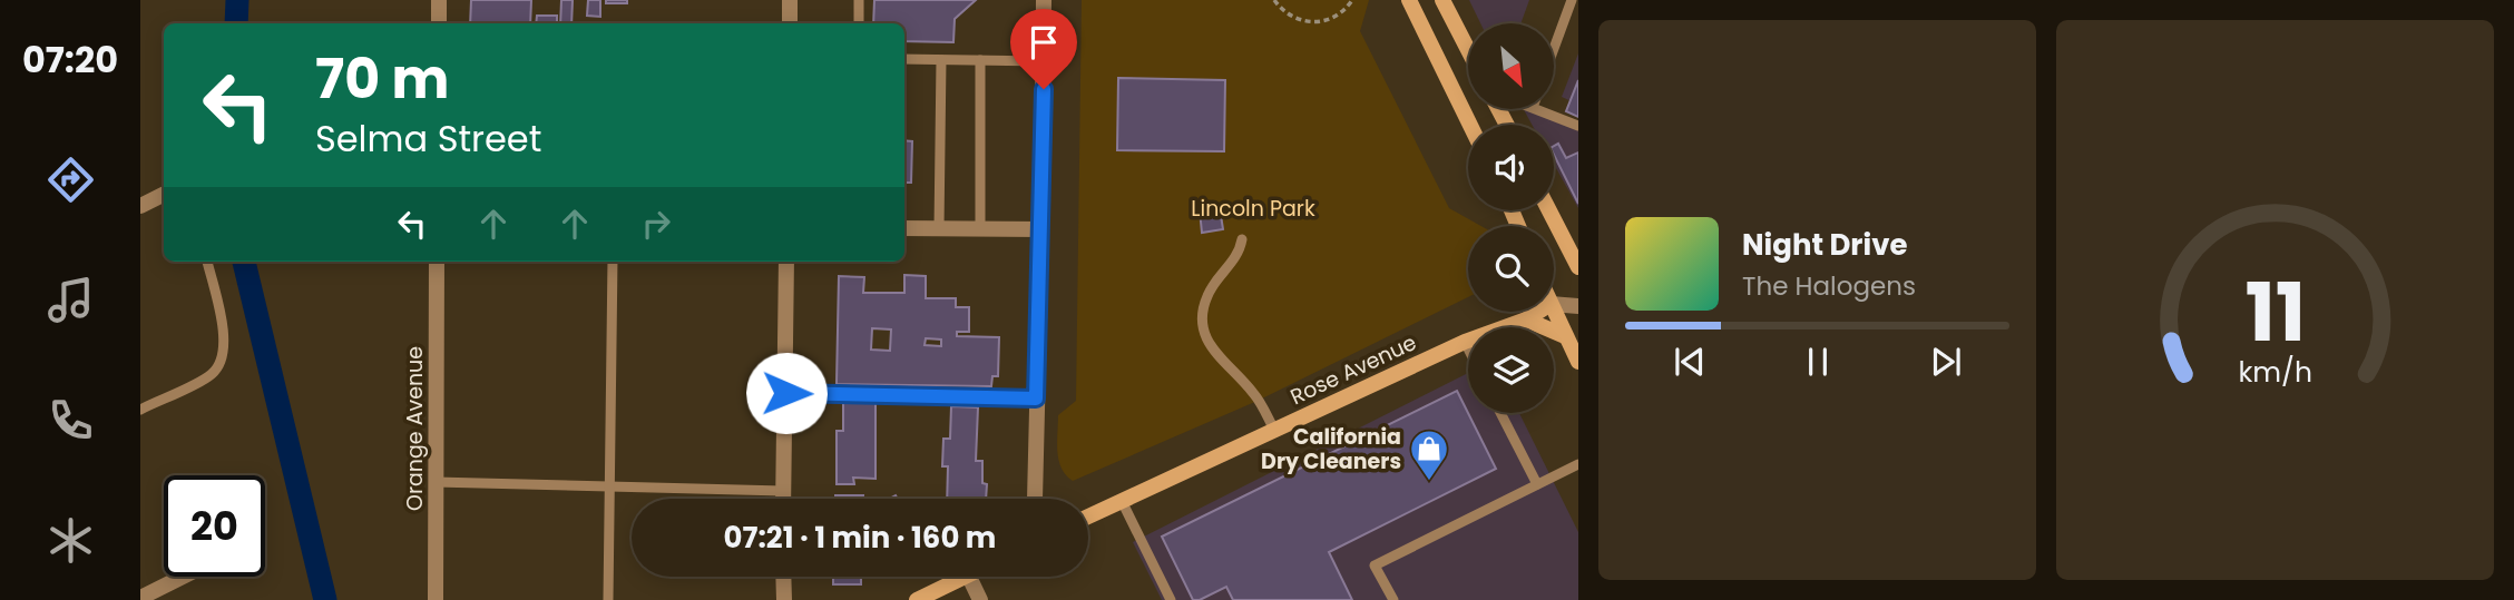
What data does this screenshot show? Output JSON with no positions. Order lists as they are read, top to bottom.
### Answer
{
  "streets": {
    "street": ["Rose Avenue", "Orange Avenue"]
  },
  "parks": ["Lincoln Park"],
  "places": {
    "shop": ["California Dry Cleaners"]
  },
  "north": "bottom right",
  "page": {
    "tabs": "07:20",
    "turn": ["70 m", "Selma Street"],
    "song": ["Night Drive", "The Halogens"],
    "limit": "20",
    "trip": "07:21 · 1 min · 160 m",
    "gauge": ["11", "km/h"]
  }
}
